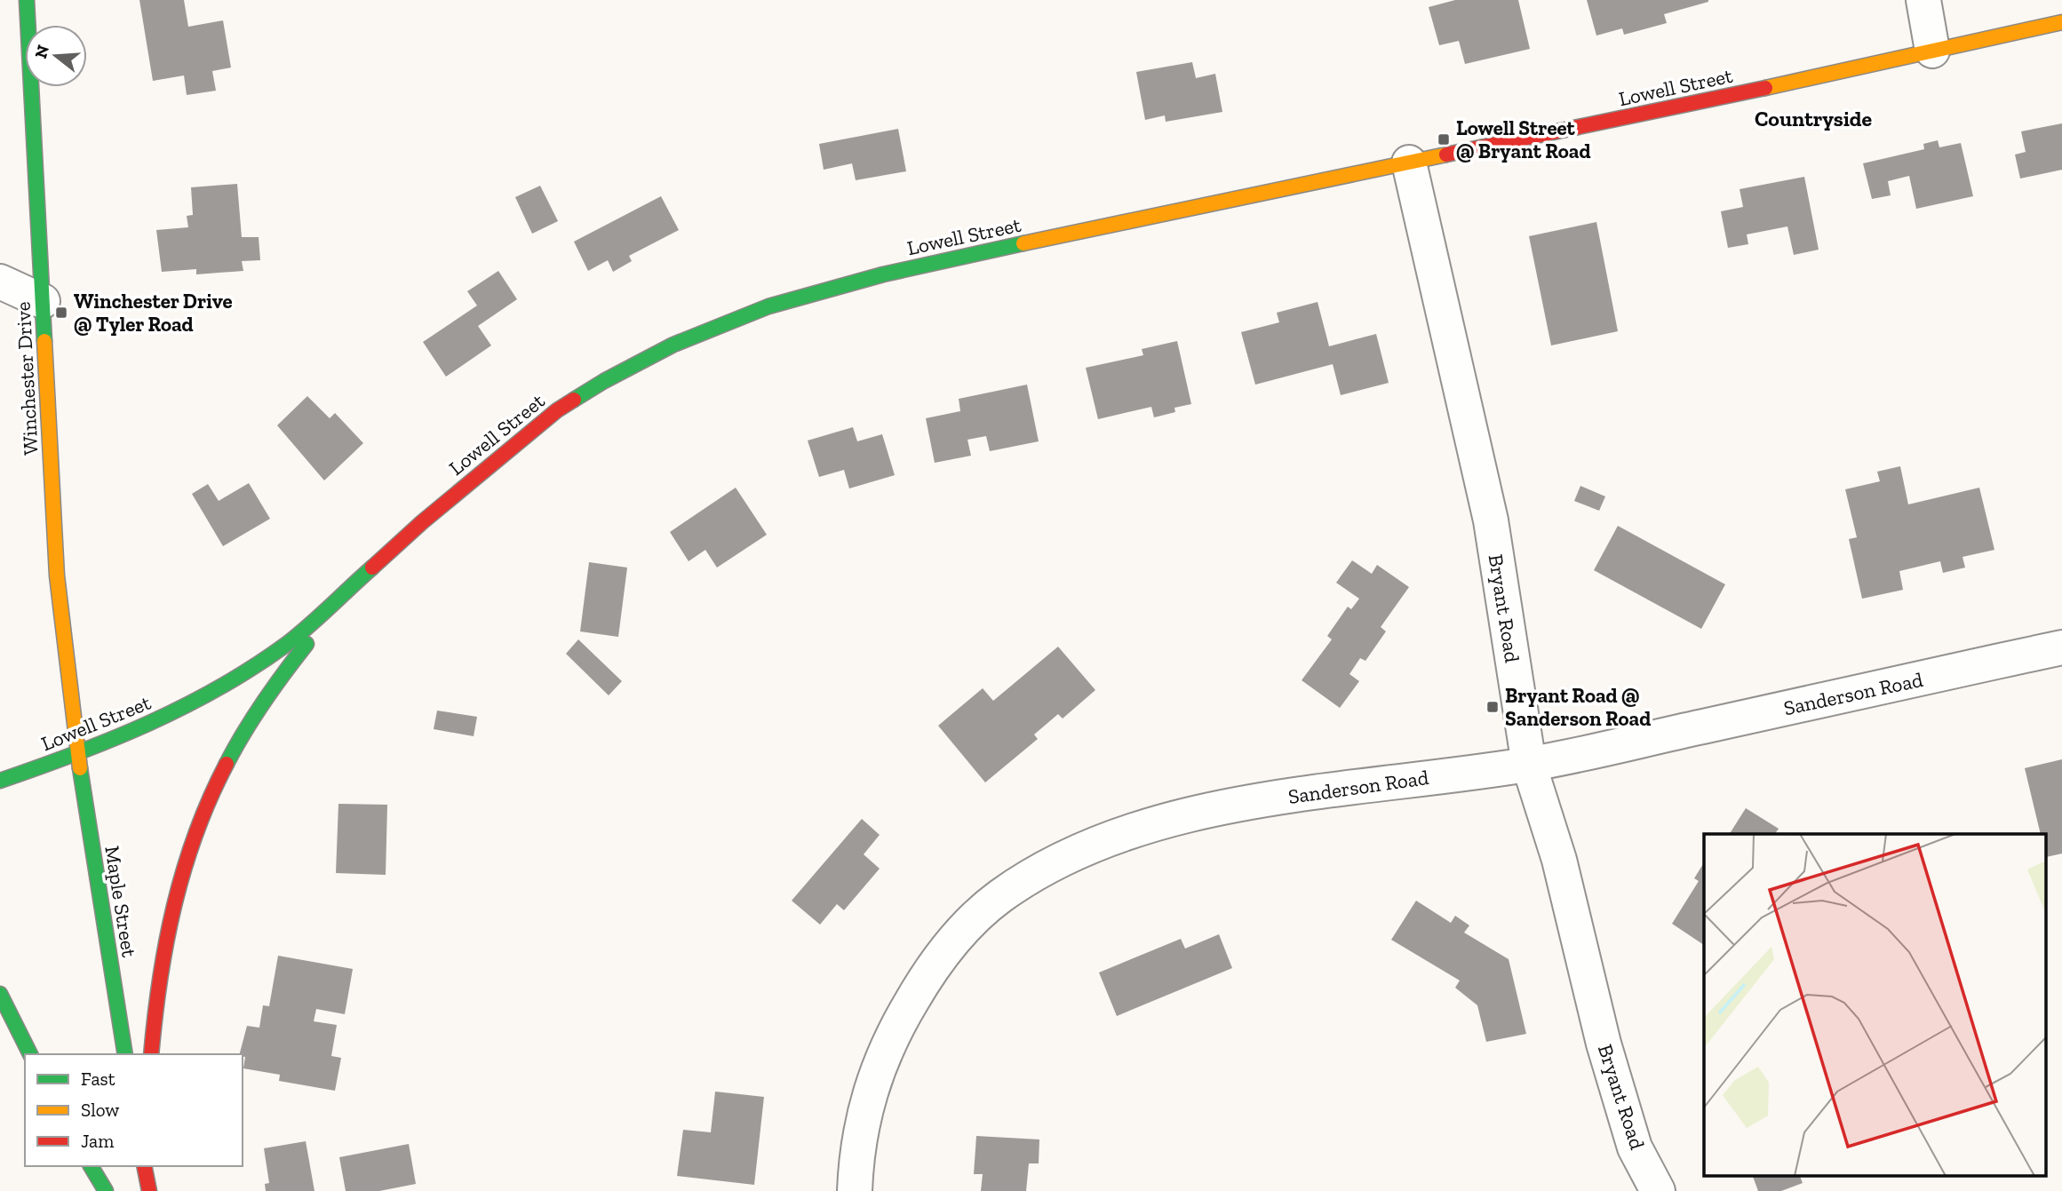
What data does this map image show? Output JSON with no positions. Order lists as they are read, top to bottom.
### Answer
{
  "streets": {
    "main road": ["Lowell Street", "Winchester Drive", "Maple Street"],
    "street": ["Bryant Road", "Sanderson Road"]
  },
  "crossings": [
    ["Lowell Street", "Winchester Drive"],
    ["Lowell Street", "Bryant Road"],
    ["Lowell Street", "Maple Street"],
    ["Winchester Drive", "Maple Street"],
    ["Bryant Road", "Sanderson Road"]
  ],
  "districts": ["Countryside"],
  "places": {
    "transit": ["Lowell Street @ Bryant Road", "Winchester Drive @ Tyler Road", "Bryant Road @ Sanderson Road"]
  },
  "legend": ["Fast", "Slow", "Jam"],
  "north": "left"
}
